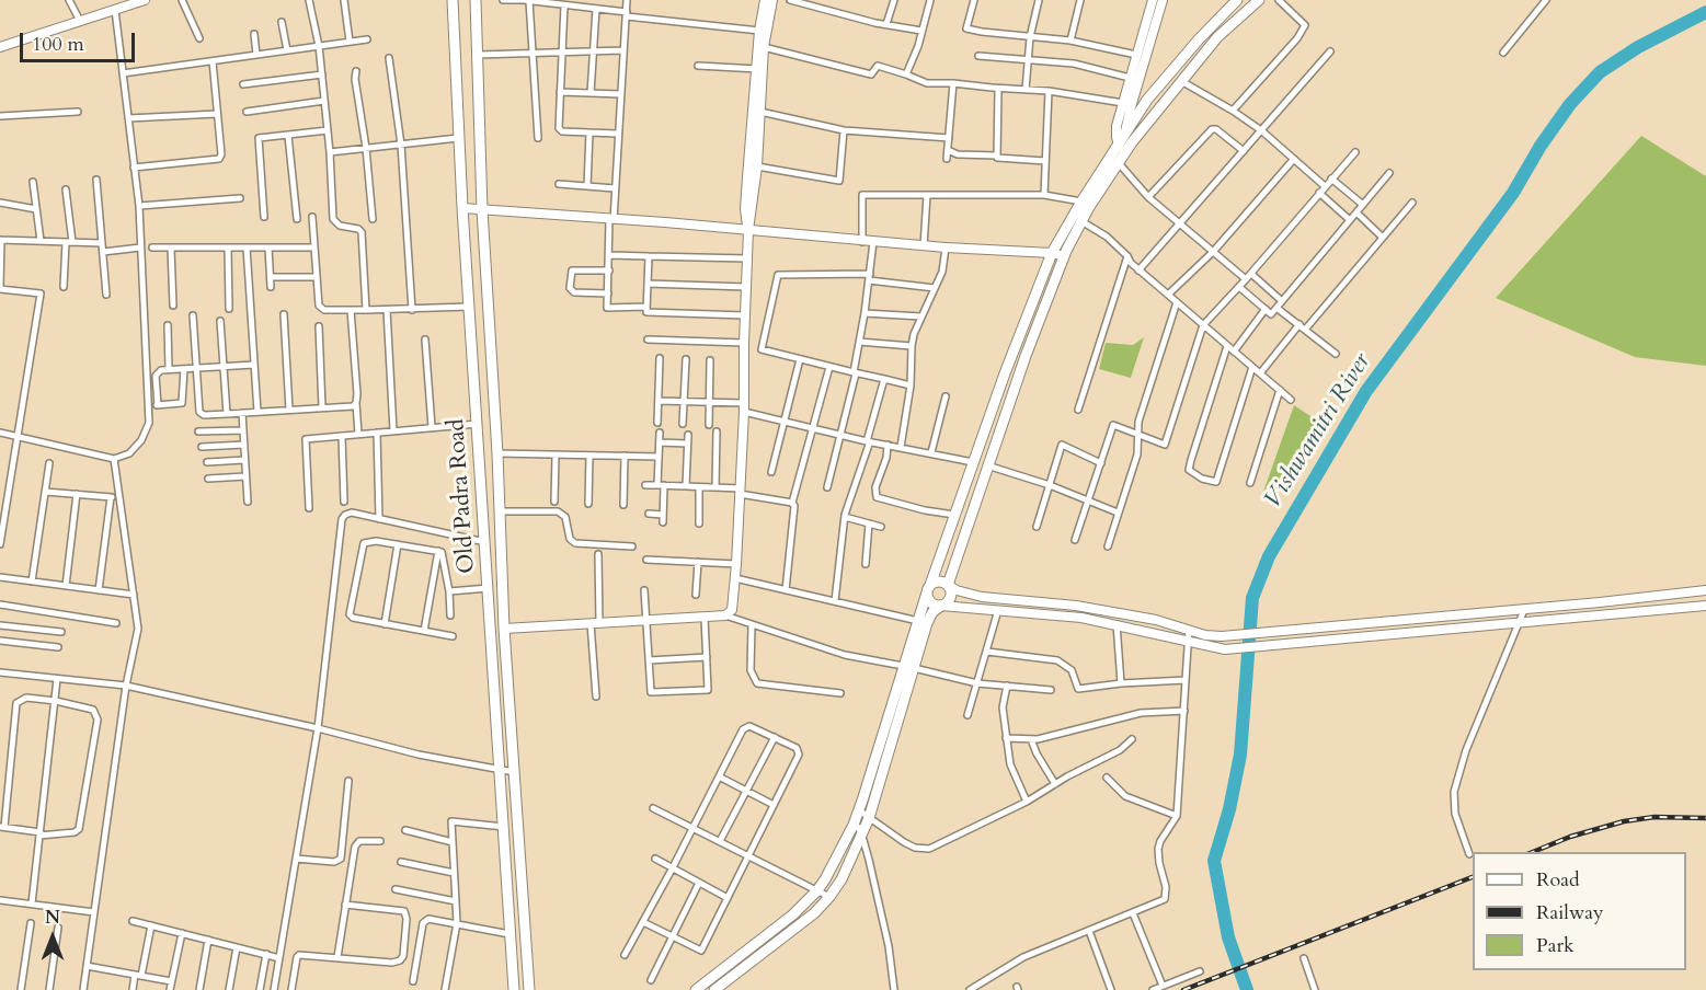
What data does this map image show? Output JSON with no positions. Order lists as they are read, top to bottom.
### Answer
{
  "streets": {
    "main road": ["Old Padra Road"]
  },
  "water": ["Vishwamitri River"],
  "legend": ["Road", "Railway", "Park"],
  "scale_bar": "100 m",
  "north": "top"
}
